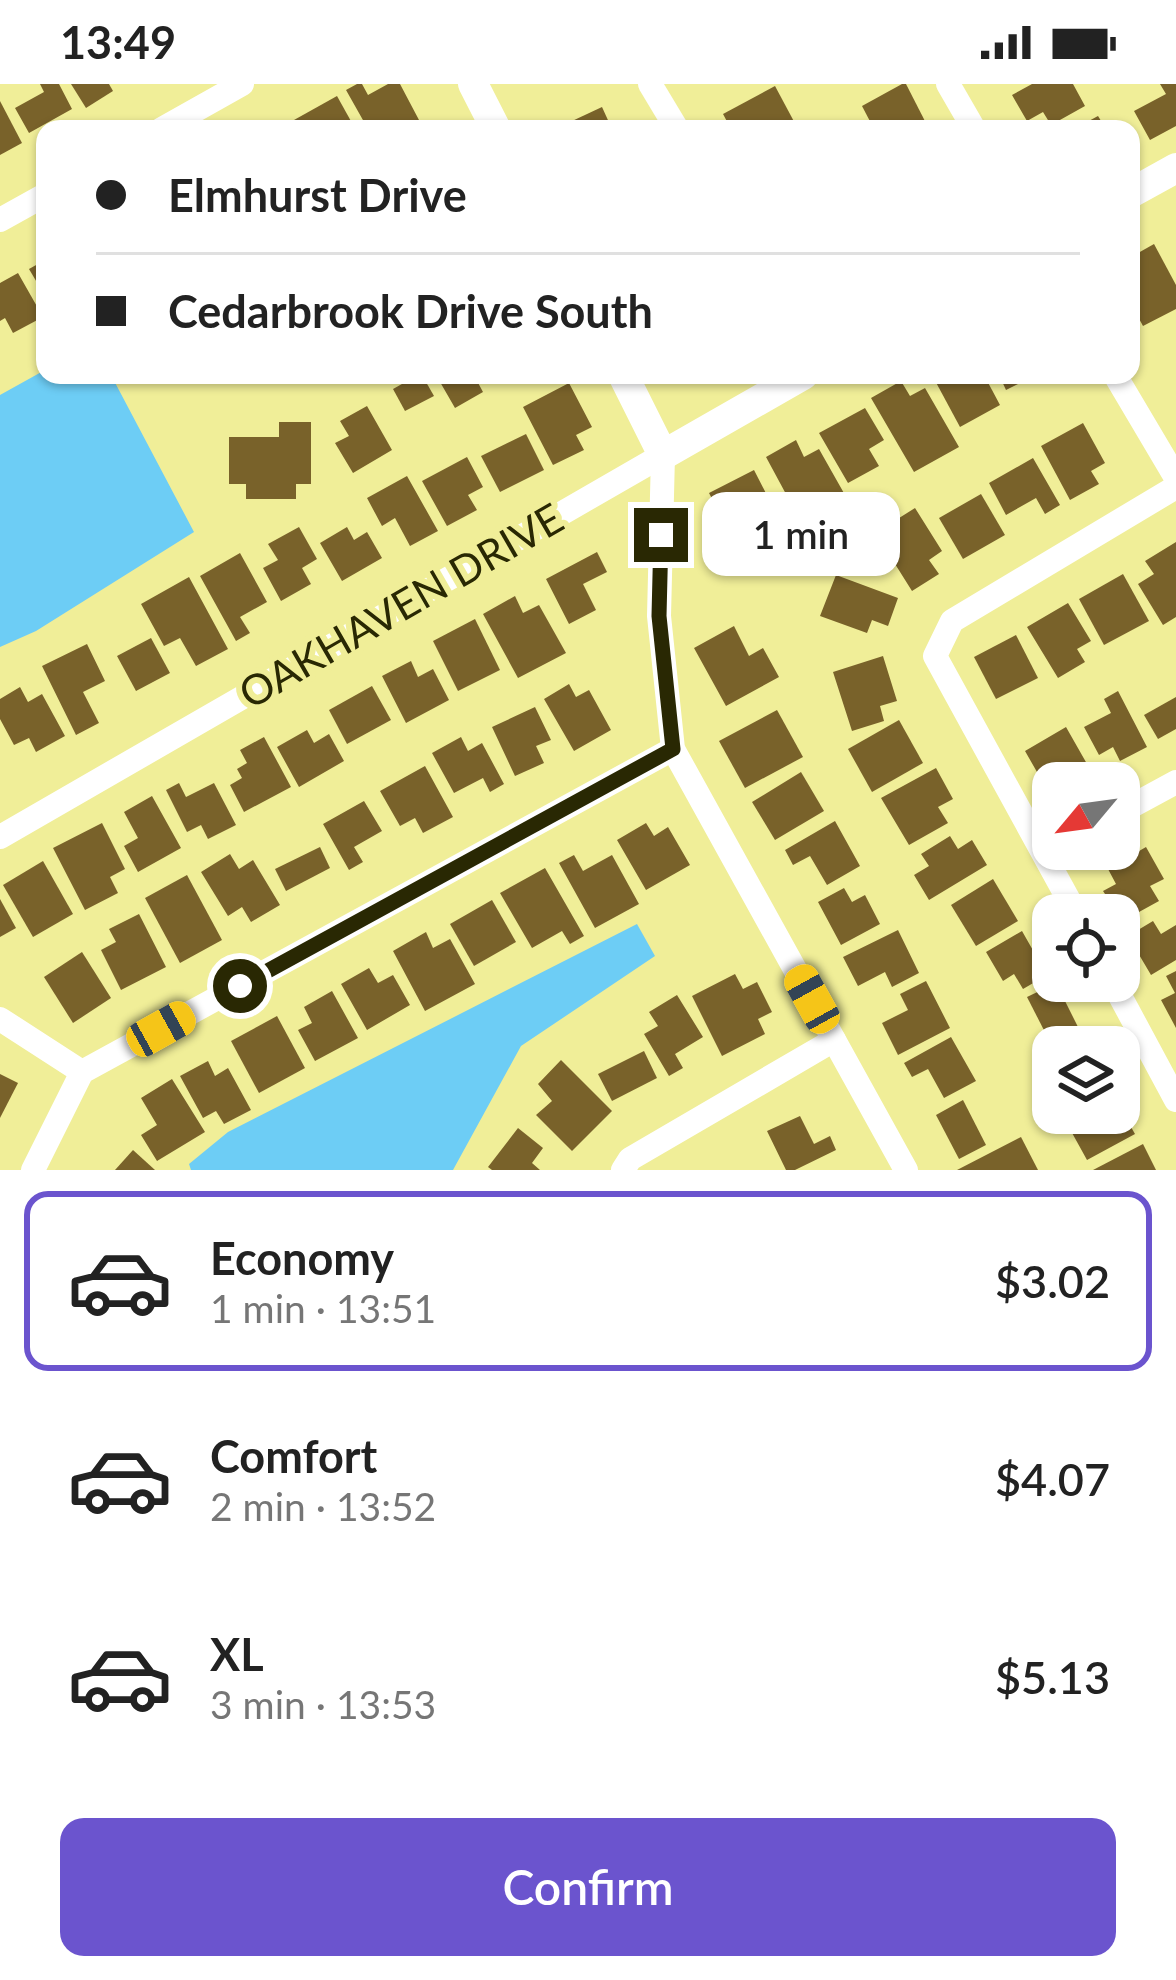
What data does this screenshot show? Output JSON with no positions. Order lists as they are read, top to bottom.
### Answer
{
  "streets": {
    "street": ["OAKHAVEN DRIVE"]
  },
  "north": "bottom left",
  "page": {
    "status": "13:49",
    "banner": ["Elmhurst Drive", "Cedarbrook Drive South"],
    "bubble": "1 min",
    "list": [
      {
        "name": "Economy",
        "note": "1 min · 13:51",
        "value": "$3.02"
      },
      {
        "name": "Comfort",
        "note": "2 min · 13:52",
        "value": "$4.07"
      },
      {
        "name": "XL",
        "note": "3 min · 13:53",
        "value": "$5.13"
      }
    ],
    "buttons": "Confirm"
  }
}
